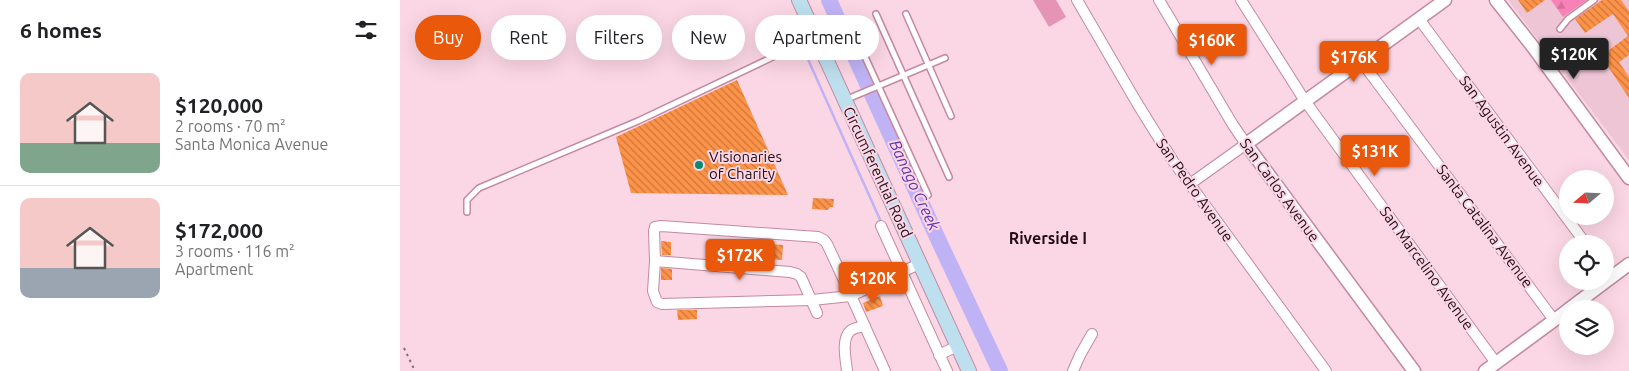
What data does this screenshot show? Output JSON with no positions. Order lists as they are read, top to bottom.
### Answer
{
  "streets": {
    "main road": ["Circumferential Road"],
    "street": [
      "San Agustin Avenue",
      "San Pedro Avenue",
      "San Carlos Avenue",
      "Santa Catalina Avenue",
      "San Marcelino Avenue"
    ]
  },
  "districts": ["Riverside I"],
  "water": ["Banago Creek"],
  "places": ["Visionaries of Charity"],
  "north": "left",
  "page": {
    "heading": "6 homes",
    "chip": [
      "Buy",
      "Rent",
      "Filters",
      "New",
      "Apartment"
    ],
    "price": [
      "$160K",
      "$120K",
      "$176K",
      "$131K",
      "$172K",
      "$120K"
    ],
    "list": [
      {
        "name": "$120,000",
        "note": "2 rooms · 70 m² · Santa Monica Avenue"
      },
      {
        "name": "$172,000",
        "note": "3 rooms · 116 m² · Apartment"
      }
    ]
  }
}
